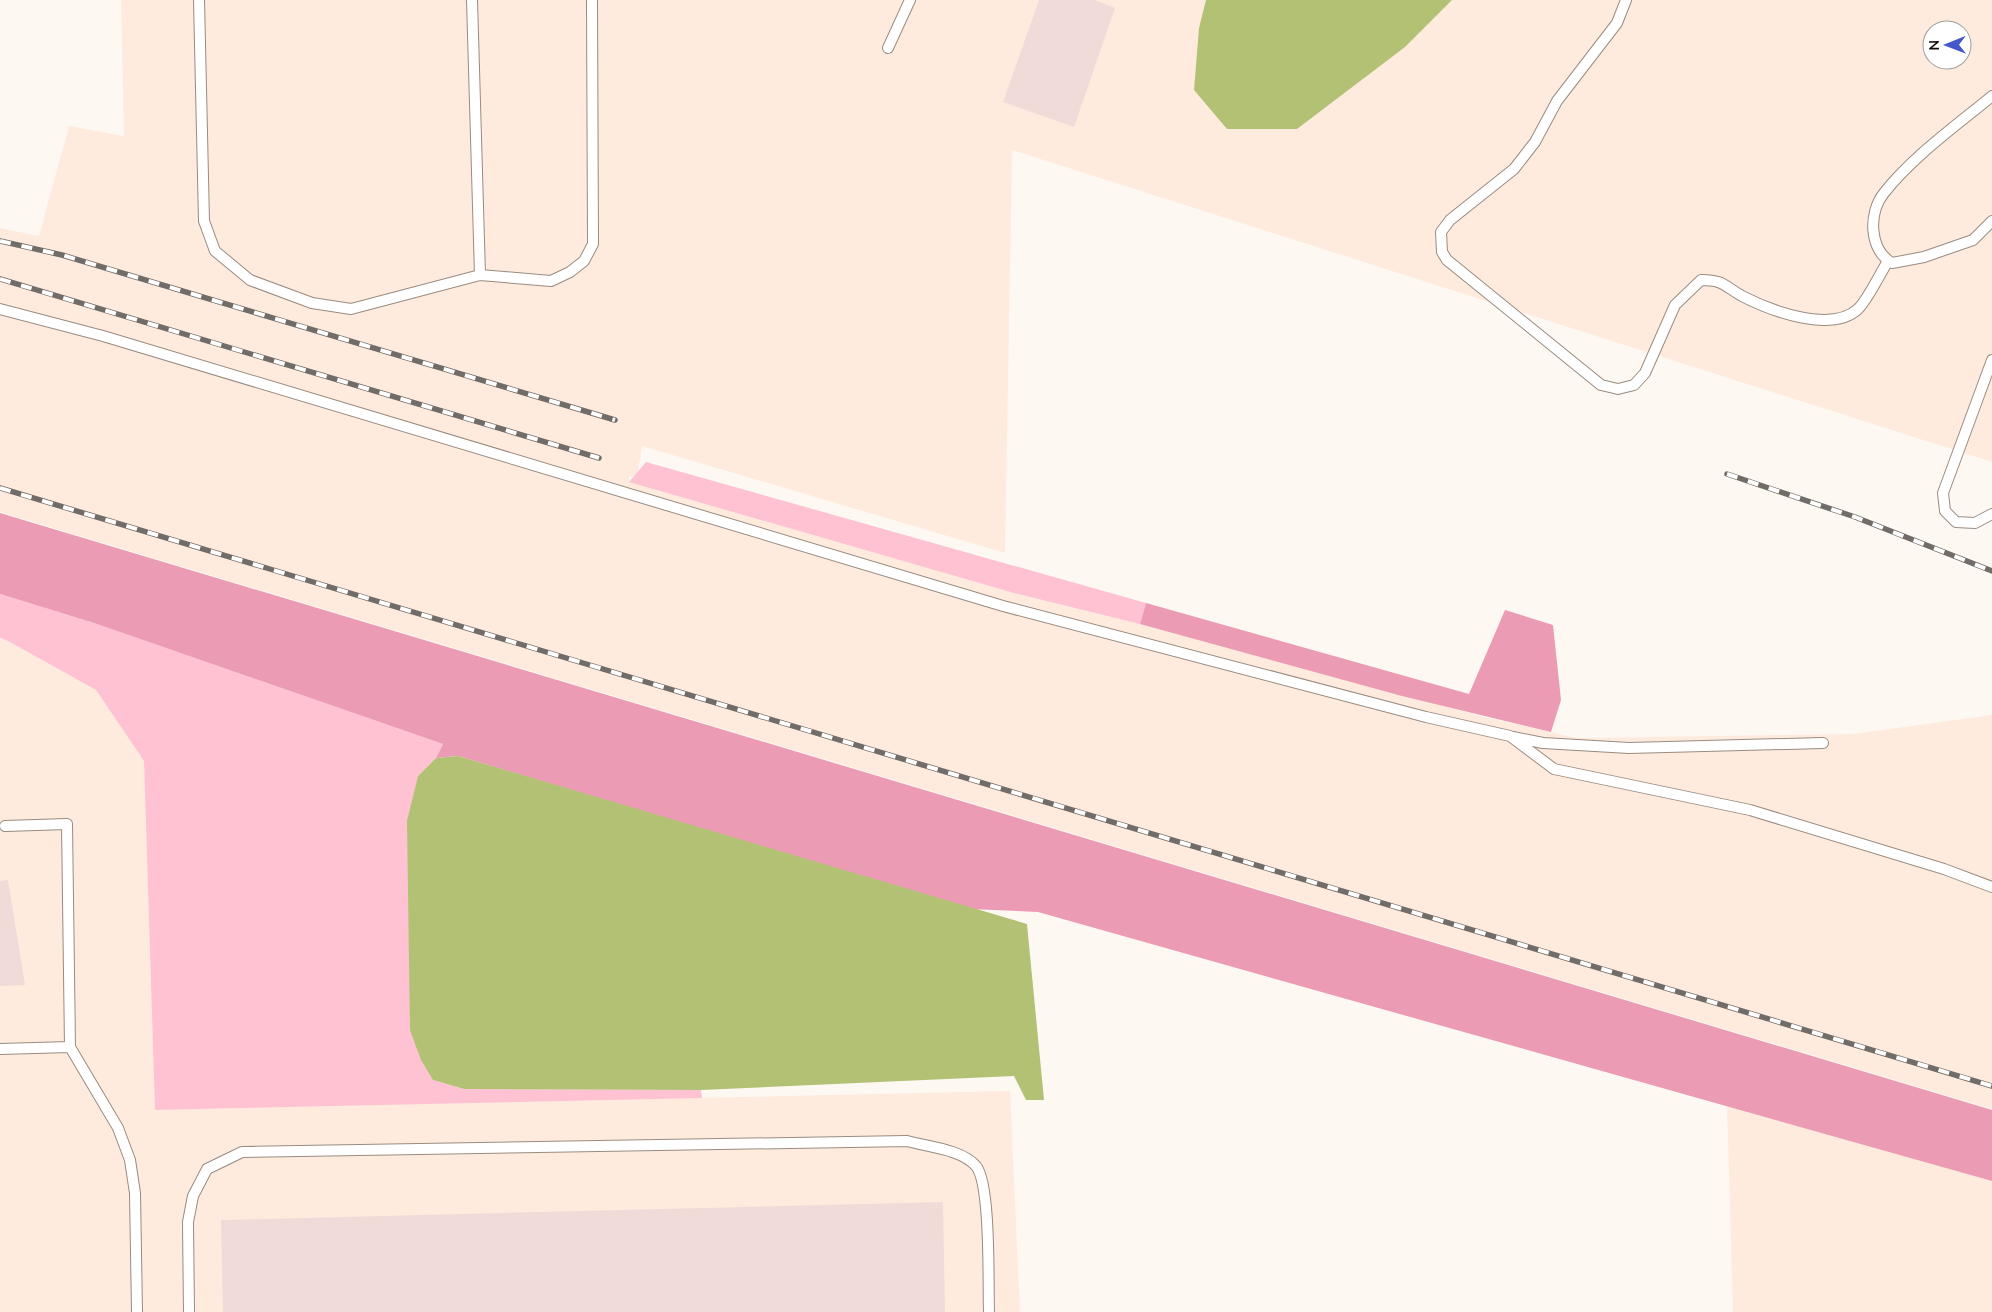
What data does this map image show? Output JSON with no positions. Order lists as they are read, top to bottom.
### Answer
{
  "north": "left"
}
